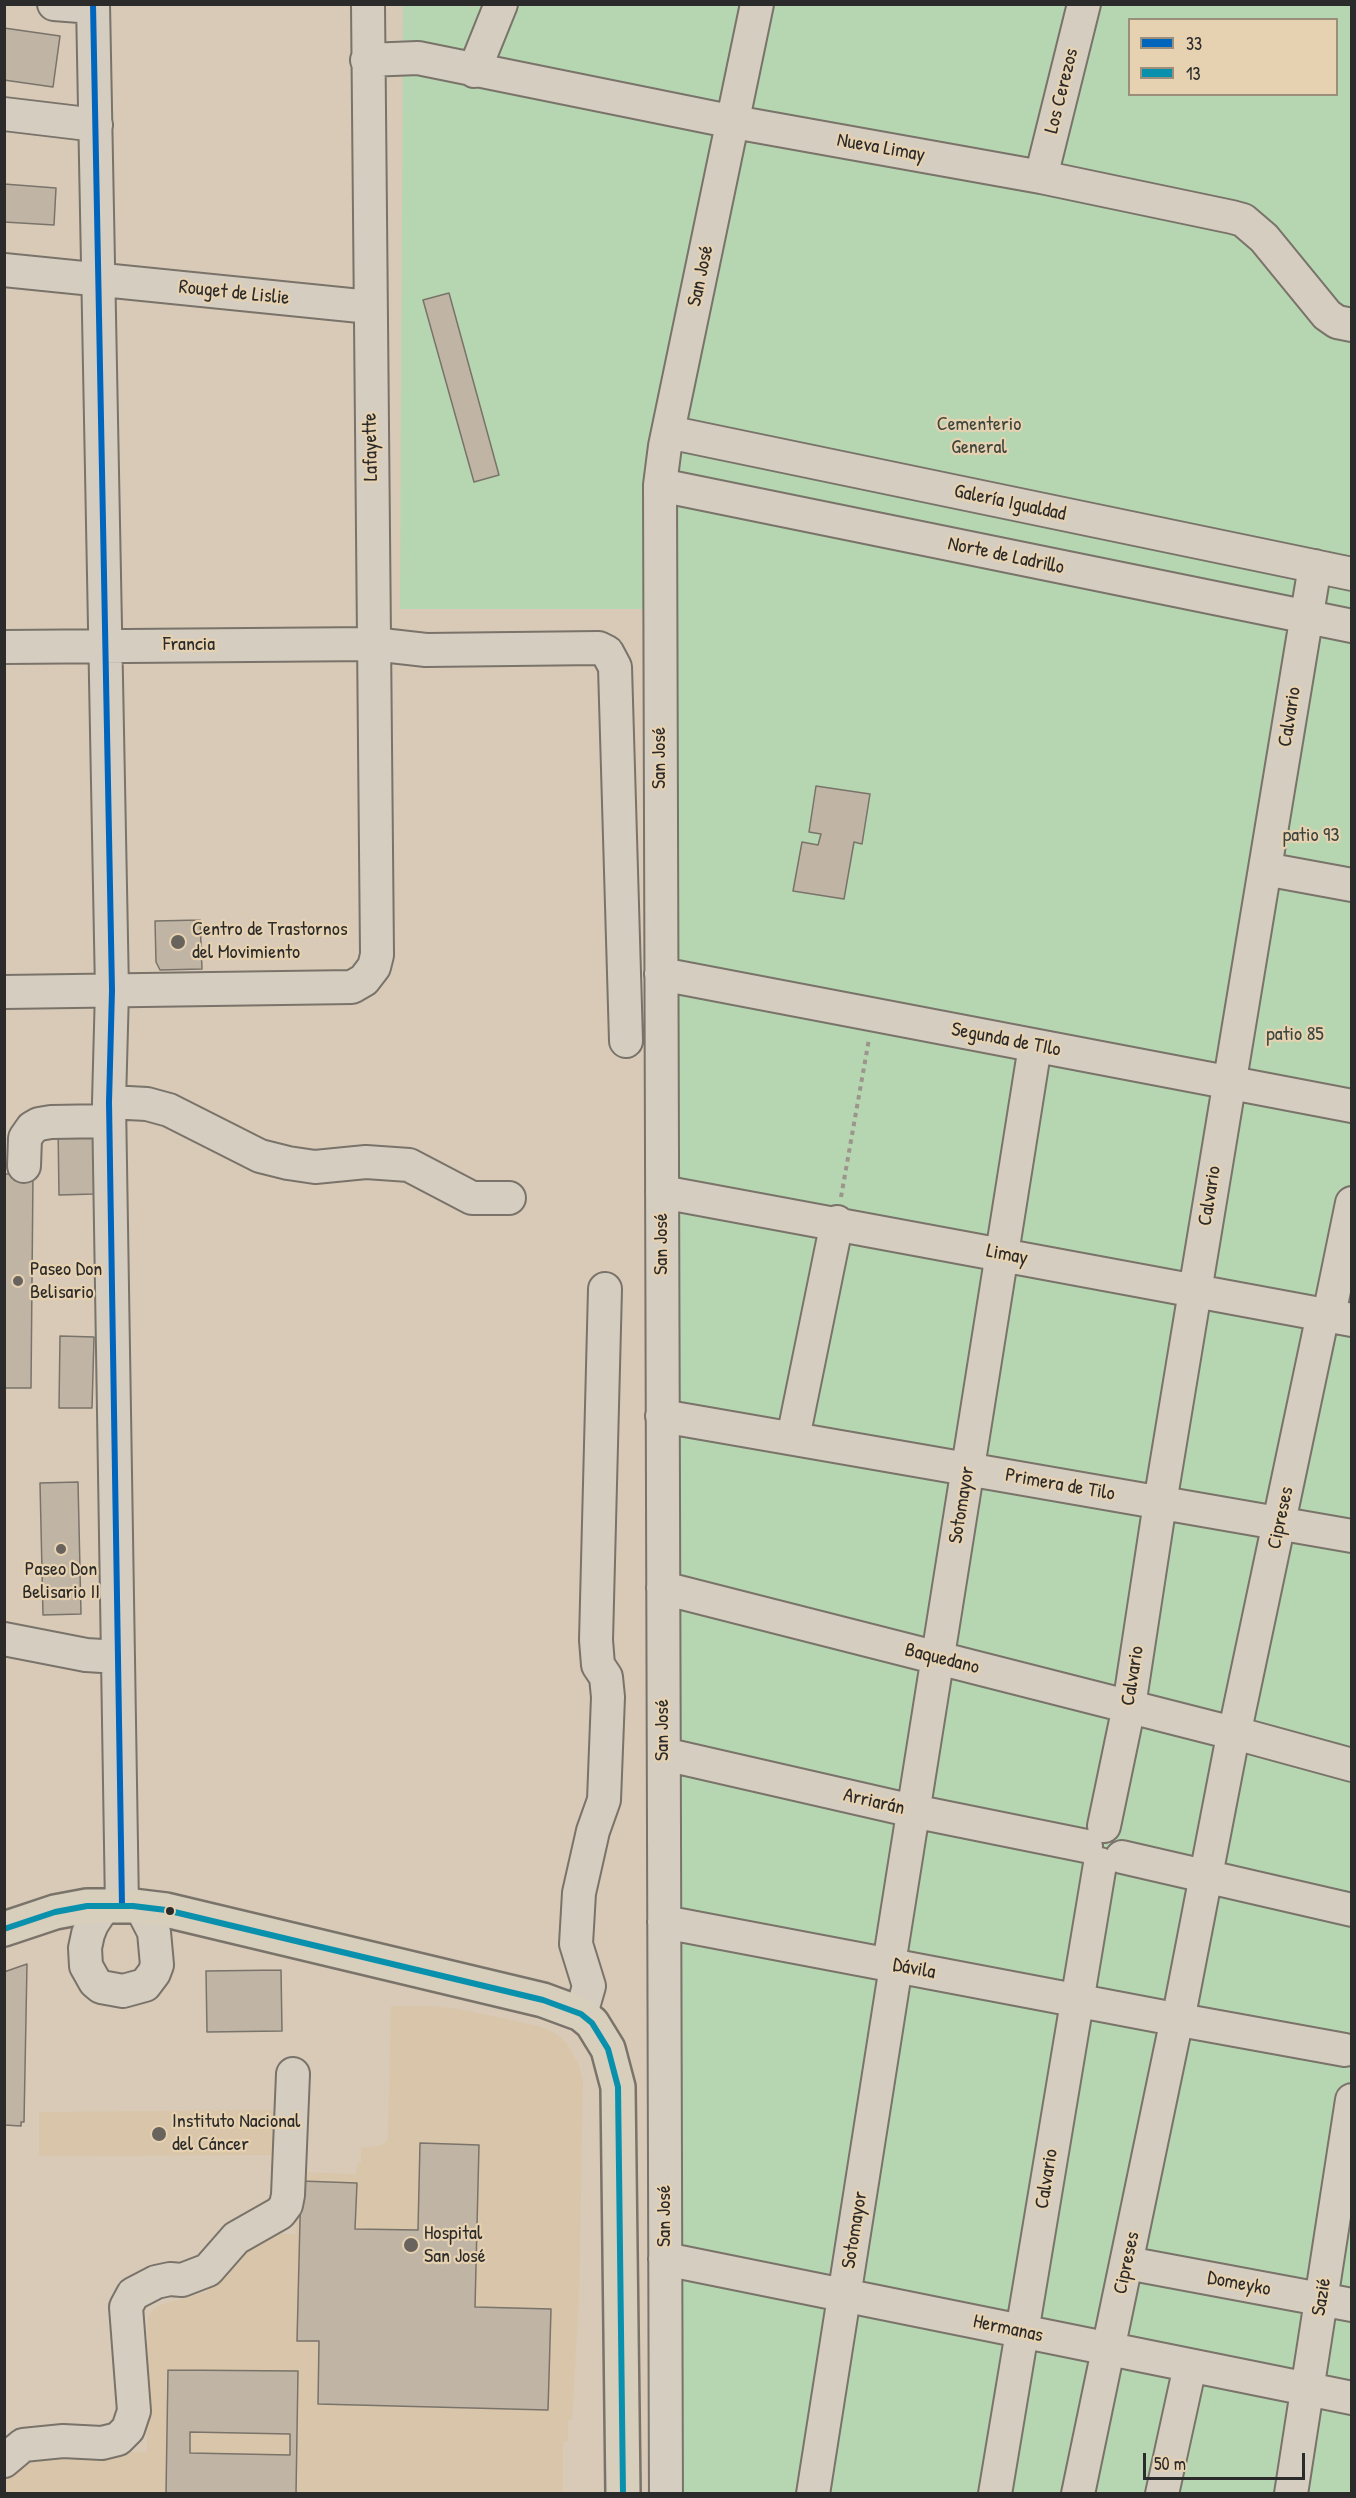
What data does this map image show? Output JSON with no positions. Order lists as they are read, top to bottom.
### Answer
{
  "streets": {
    "street": [
      "Los Cerezos",
      "Nueva Limay",
      "San José",
      "Rouget de Lislie",
      "Lafayette",
      "Galería Igualdad",
      "Norte de Ladrillo",
      "Francia",
      "Calvario",
      "Segunda de TIlo",
      "Limay",
      "Primera de Tilo",
      "Sotomayor",
      "Cipreses",
      "Baquedano",
      "Arriarán",
      "Dávila",
      "Domeyko",
      "Sazié",
      "Hermanas"
    ]
  },
  "crossings": [
    ["Los Cerezos", "Nueva Limay"],
    ["Nueva Limay", "San José"],
    ["Nueva Limay", "Lafayette"],
    ["San José", "Galería Igualdad"],
    ["San José", "Norte de Ladrillo"],
    ["San José", "Segunda de TIlo"],
    ["San José", "Limay"],
    ["San José", "Primera de Tilo"],
    ["San José", "Baquedano"],
    ["San José", "Arriarán"],
    ["San José", "Dávila"],
    ["San José", "Hermanas"],
    ["Rouget de Lislie", "Lafayette"],
    ["Lafayette", "Francia"],
    ["Galería Igualdad", "Calvario"],
    ["Norte de Ladrillo", "Calvario"],
    ["Calvario", "Segunda de TIlo"],
    ["Calvario", "Limay"],
    ["Calvario", "Primera de Tilo"],
    ["Calvario", "Baquedano"],
    ["Calvario", "Arriarán"],
    ["Calvario", "Dávila"],
    ["Calvario", "Hermanas"],
    ["Segunda de TIlo", "Sotomayor"],
    ["Limay", "Sotomayor"],
    ["Limay", "Cipreses"],
    ["Primera de Tilo", "Sotomayor"],
    ["Primera de Tilo", "Cipreses"],
    ["Sotomayor", "Baquedano"],
    ["Sotomayor", "Arriarán"],
    ["Sotomayor", "Dávila"],
    ["Sotomayor", "Hermanas"],
    ["Cipreses", "Baquedano"],
    ["Cipreses", "Arriarán"],
    ["Cipreses", "Dávila"],
    ["Cipreses", "Domeyko"],
    ["Cipreses", "Hermanas"],
    ["Domeyko", "Sazié"],
    ["Sazié", "Hermanas"]
  ],
  "parks": ["Cementerio General", "patio 93", "patio 85"],
  "places": [
    "Centro de Trastornos del Movimiento",
    "Paseo Don Belisario",
    "Paseo Don Belisario II",
    "Instituto Nacional del Cáncer",
    "Hospital San José"
  ],
  "lines": ["transit line 33", "transit line 13"],
  "legend": ["33", "13"],
  "scale_bar": "50 m"
}
